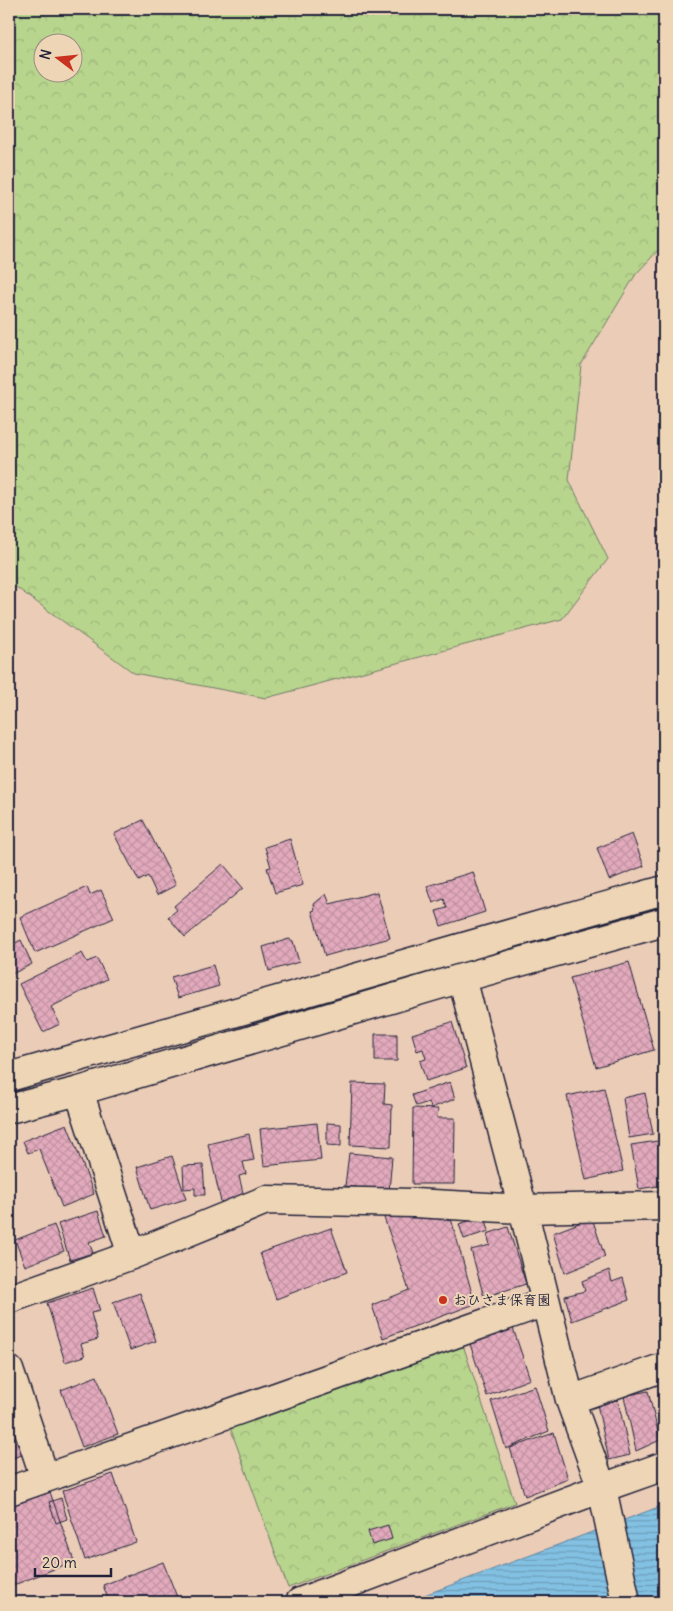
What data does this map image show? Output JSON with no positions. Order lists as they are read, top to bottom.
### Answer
{
  "places": ["おひさま保育園"],
  "scale_bar": "20 m",
  "north": "left"
}
